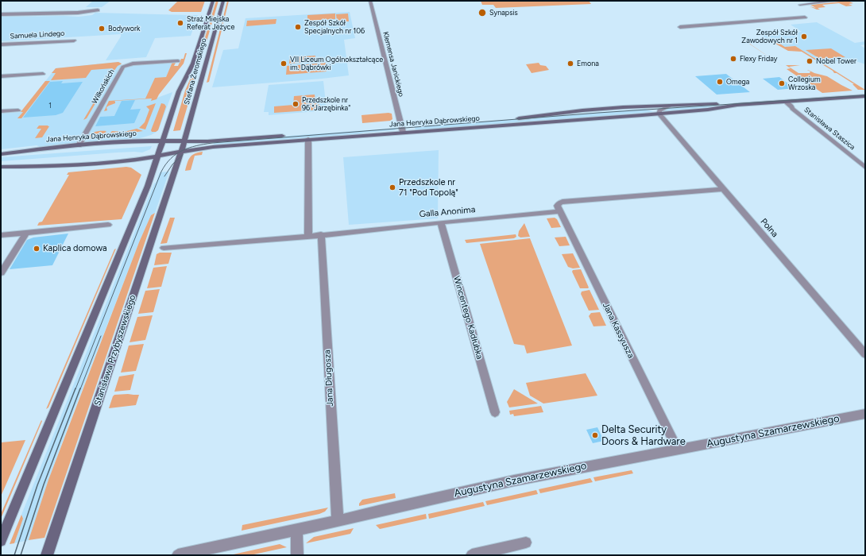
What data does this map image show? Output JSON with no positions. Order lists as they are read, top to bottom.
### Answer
{
  "streets": {
    "street": [
      "Samuela Lindego",
      "Klemensa Janickiego",
      "Stefana Żeromskiego",
      "Wilkońskich",
      "Jana Henryka Dąbrowskiego",
      "Stanisława Staszica",
      "Galla Anonima",
      "Polna",
      "Wincentego Kadłubka",
      "Jana Kassyusza",
      "Stanisława Przybyszewskiego",
      "Jana Długosza",
      "Augustyna Szamarzewskiego"
    ]
  },
  "crossings": [
    ["Klemensa Janickiego", "Jana Henryka Dąbrowskiego"],
    ["Stefana Żeromskiego", "Jana Henryka Dąbrowskiego"],
    ["Stefana Żeromskiego", "Stanisława Przybyszewskiego"],
    ["Wilkońskich", "Jana Henryka Dąbrowskiego"],
    ["Jana Henryka Dąbrowskiego", "Stanisława Staszica"],
    ["Jana Henryka Dąbrowskiego", "Polna"],
    ["Jana Henryka Dąbrowskiego", "Stanisława Przybyszewskiego"],
    ["Galla Anonima", "Wincentego Kadłubka"],
    ["Galla Anonima", "Jana Kassyusza"],
    ["Galla Anonima", "Jana Długosza"],
    ["Jana Kassyusza", "Augustyna Szamarzewskiego"],
    ["Jana Długosza", "Augustyna Szamarzewskiego"]
  ],
  "places": [
    "Synapsis",
    "Straż Miejska Referat Jeżyce",
    "Zespół Szkół Specjalnych nr 106",
    "Bodywork",
    "Zespół Szkół Zawodowych nr 1",
    "Flexy Friday",
    "Nobel Tower",
    "VII Liceum Ogólnokształcące im. Dąbrówki",
    "Emona",
    "Omega",
    "Collegium Wrzoska",
    "Przedszkole nr 96 \"Jarzębinka\"",
    "Przedszkole nr 71 \"Pod Topolą\"",
    "Kaplica domowa",
    "Delta Security Doors & Hardware"
  ],
  "house_numbers": ["1"]
}
